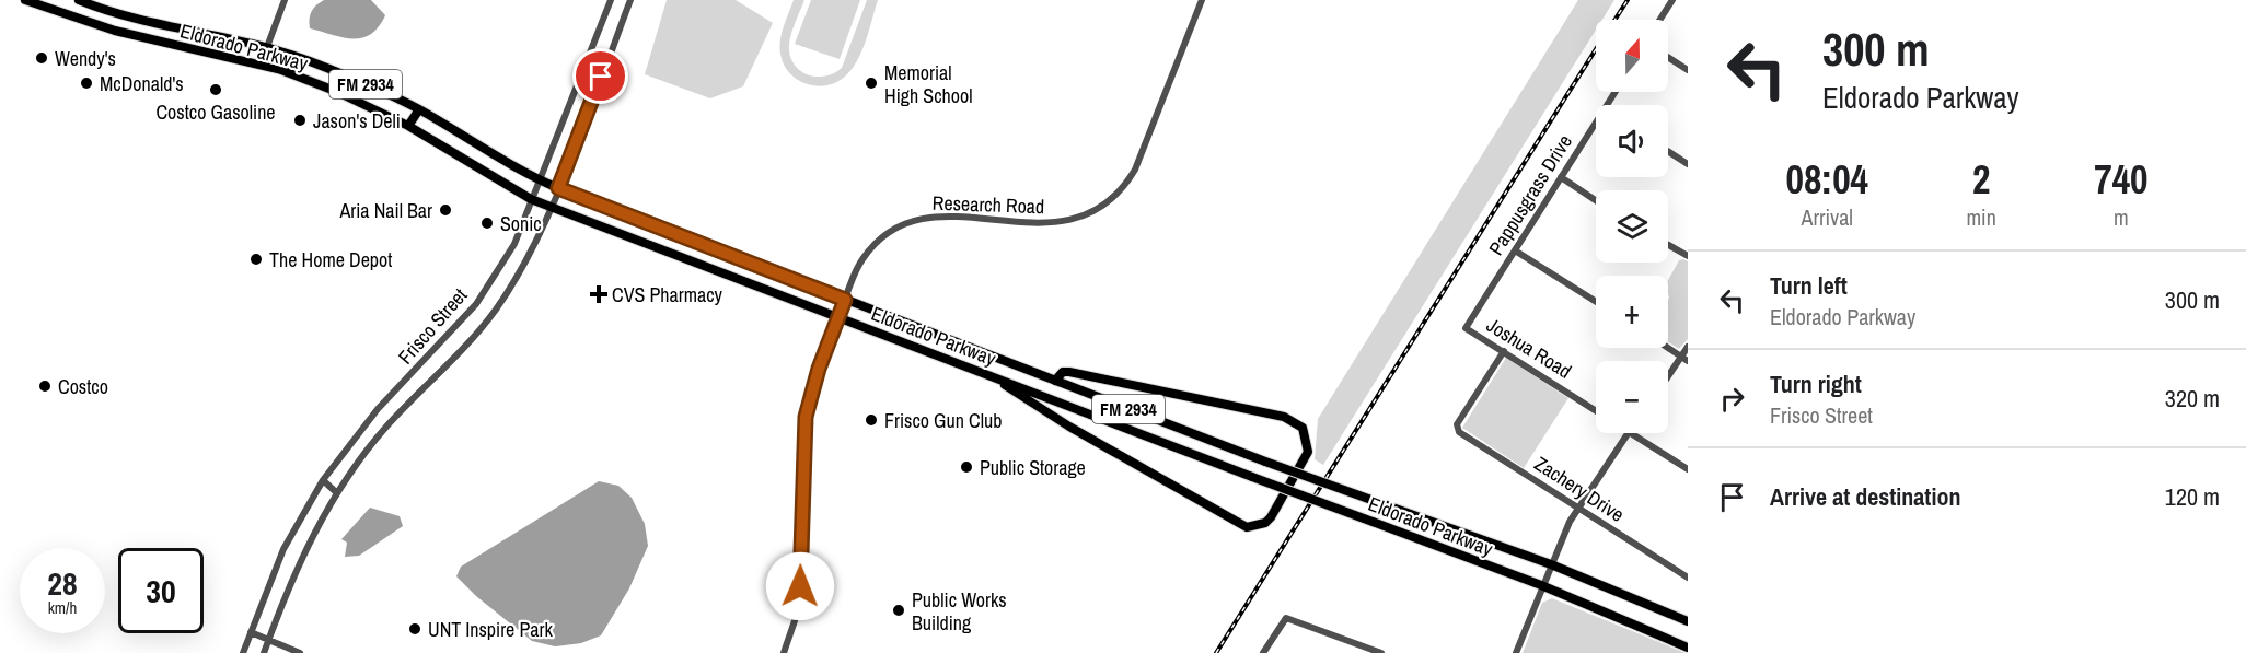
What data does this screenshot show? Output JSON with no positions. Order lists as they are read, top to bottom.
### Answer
{
  "streets": {
    "main road": ["Eldorado Parkway", "FM 2934"],
    "street": [
      "Pappusgrass Drive",
      "Research Road",
      "Frisco Street",
      "Joshua Road",
      "Zachery Drive"
    ]
  },
  "crossings": [
    ["Eldorado Parkway", "Research Road"],
    ["Eldorado Parkway", "Frisco Street"],
    ["Pappusgrass Drive", "Joshua Road"],
    ["Joshua Road", "Zachery Drive"]
  ],
  "places": {
    "other": [
      "Wendy's",
      "McDonald's",
      "Memorial High School",
      "Costco Gasoline",
      "Jason's Deli",
      "Aria Nail Bar",
      "Sonic",
      "The Home Depot",
      "Costco",
      "Frisco Gun Club",
      "Public Storage",
      "Public Works Building",
      "UNT Inspire Park"
    ],
    "health": ["CVS Pharmacy"]
  },
  "north": "top",
  "page": {
    "turn": ["300 m", "Eldorado Parkway"],
    "map_buttons": ["+", "−"],
    "eta": [
      "08:04",
      "Arrival",
      "2",
      "min",
      "740",
      "m"
    ],
    "list": [
      {
        "name": "Turn left",
        "note": "Eldorado Parkway",
        "value": "300 m"
      },
      {
        "name": "Turn right",
        "note": "Frisco Street",
        "value": "320 m"
      },
      {
        "name": "Arrive at destination",
        "value": "120 m"
      }
    ],
    "speed": "28 km/h",
    "limit": "30"
  }
}
